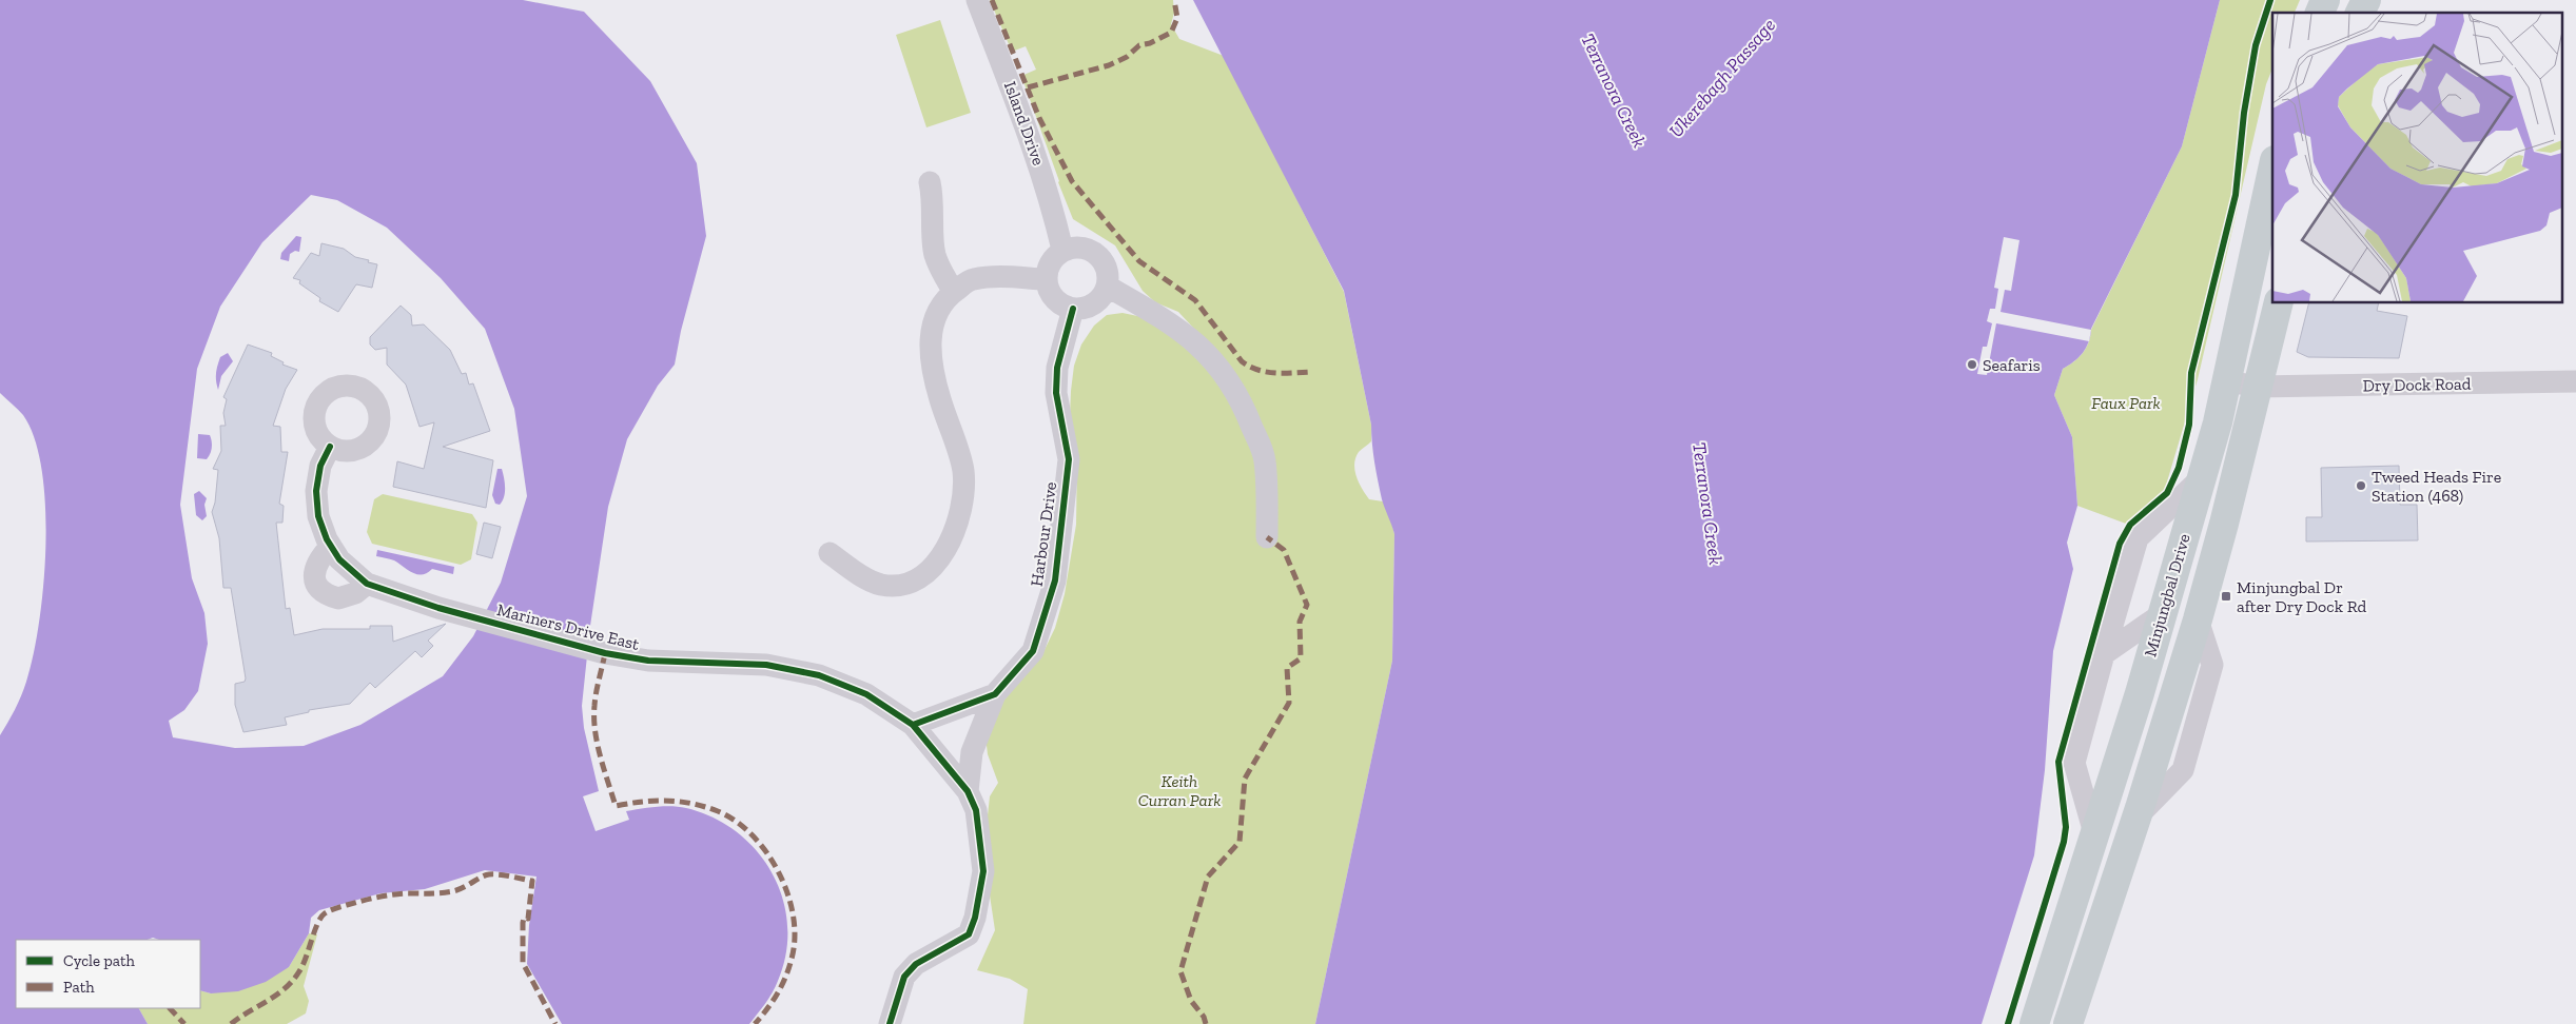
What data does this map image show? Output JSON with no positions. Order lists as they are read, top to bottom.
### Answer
{
  "streets": {
    "main road": ["Minjungbal Drive"],
    "street": [
      "Island Drive",
      "Dry Dock Road",
      "Harbour Drive",
      "Mariners Drive East"
    ]
  },
  "crossings": [
    ["Island Drive", "Harbour Drive"],
    ["Dry Dock Road", "Minjungbal Drive"],
    ["Harbour Drive", "Mariners Drive East"]
  ],
  "water": ["Ukerebagh Passage", "Terranora Creek"],
  "parks": ["Faux Park", "Keith Curran Park"],
  "places": {
    "other": ["Seafaris", "Tweed Heads Fire Station (468)"],
    "transit": ["Minjungbal Dr after Dry Dock Rd"]
  },
  "legend": ["Cycle path", "Path"]
}
